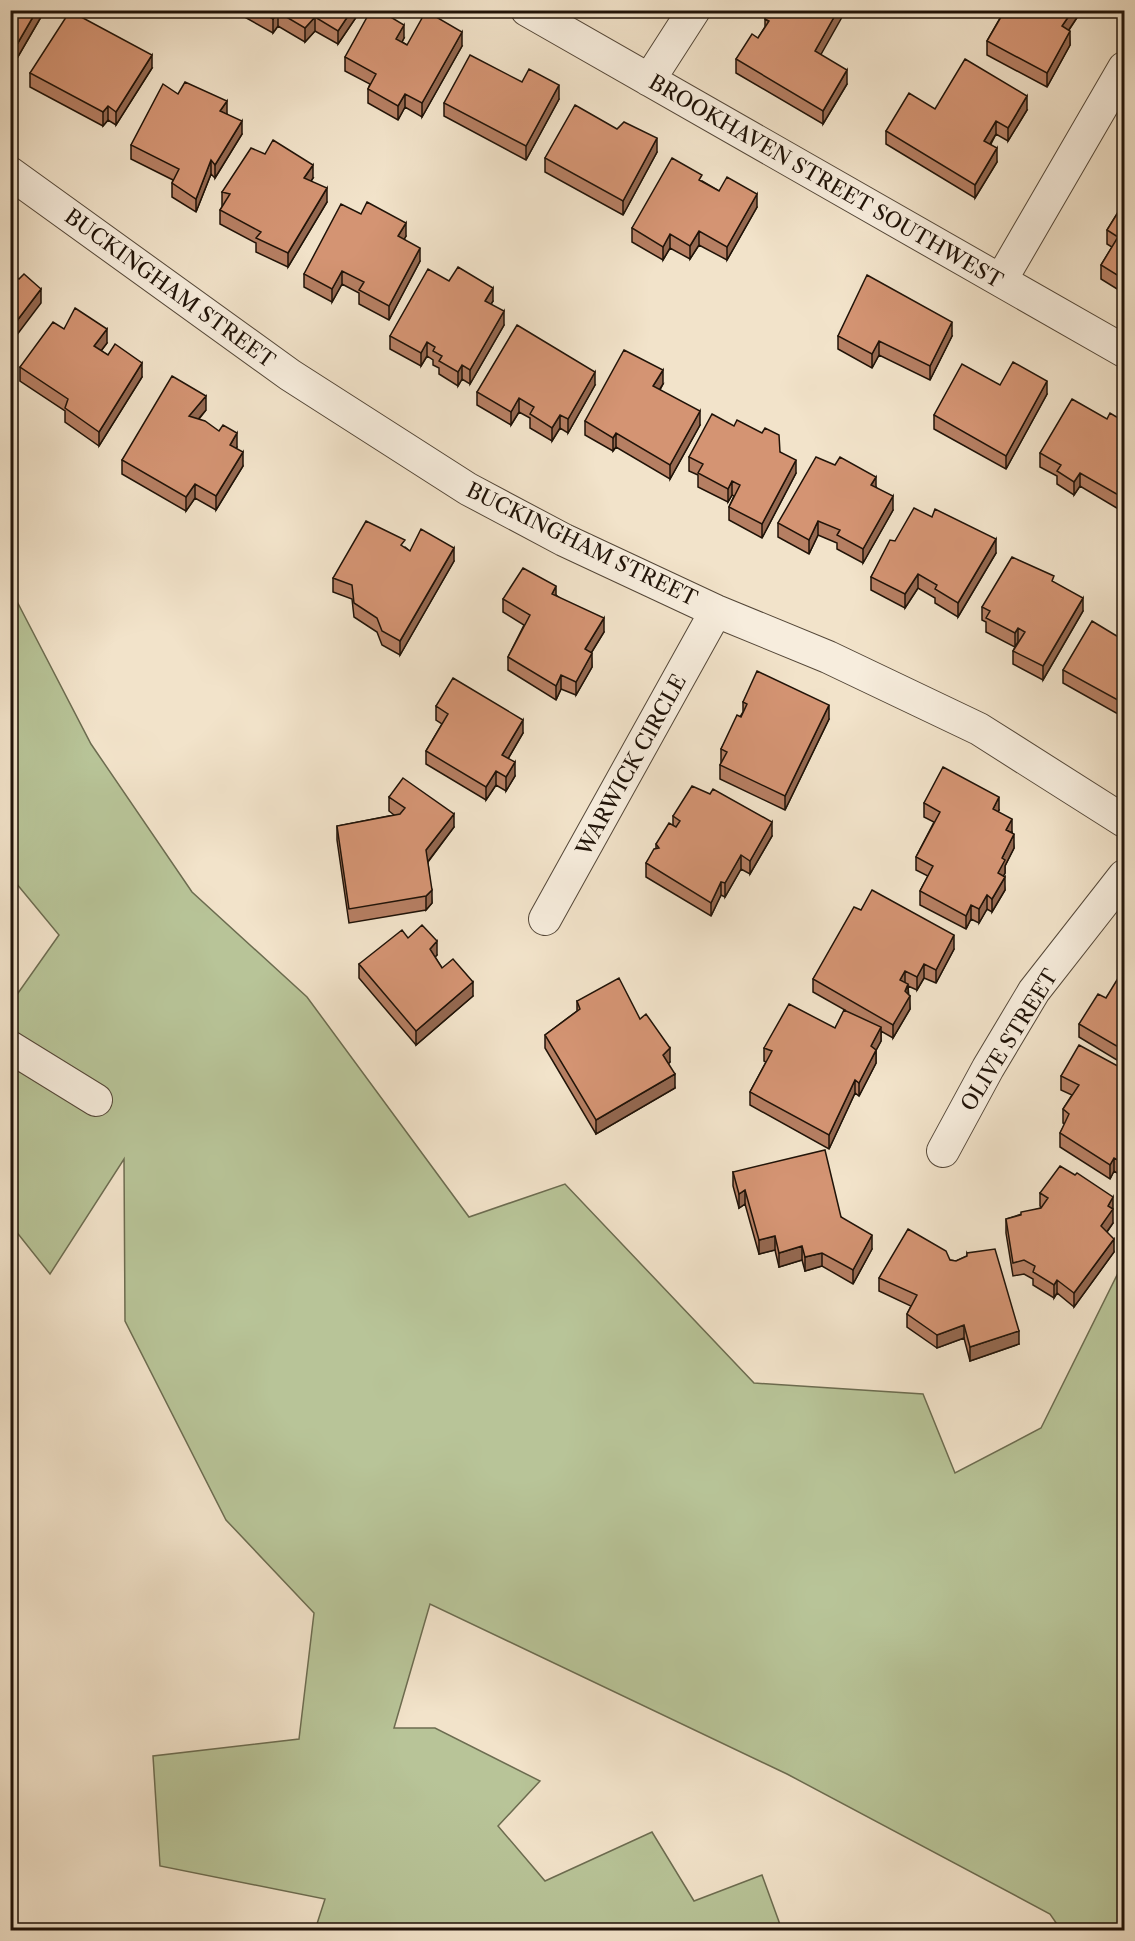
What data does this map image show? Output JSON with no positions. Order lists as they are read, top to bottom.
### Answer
{
  "streets": {
    "street": [
      "BROOKHAVEN STREET SOUTHWEST",
      "BUCKINGHAM STREET",
      "WARWICK CIRCLE",
      "OLIVE STREET"
    ]
  },
  "crossings": [
    ["BUCKINGHAM STREET", "WARWICK CIRCLE"]
  ]
}
